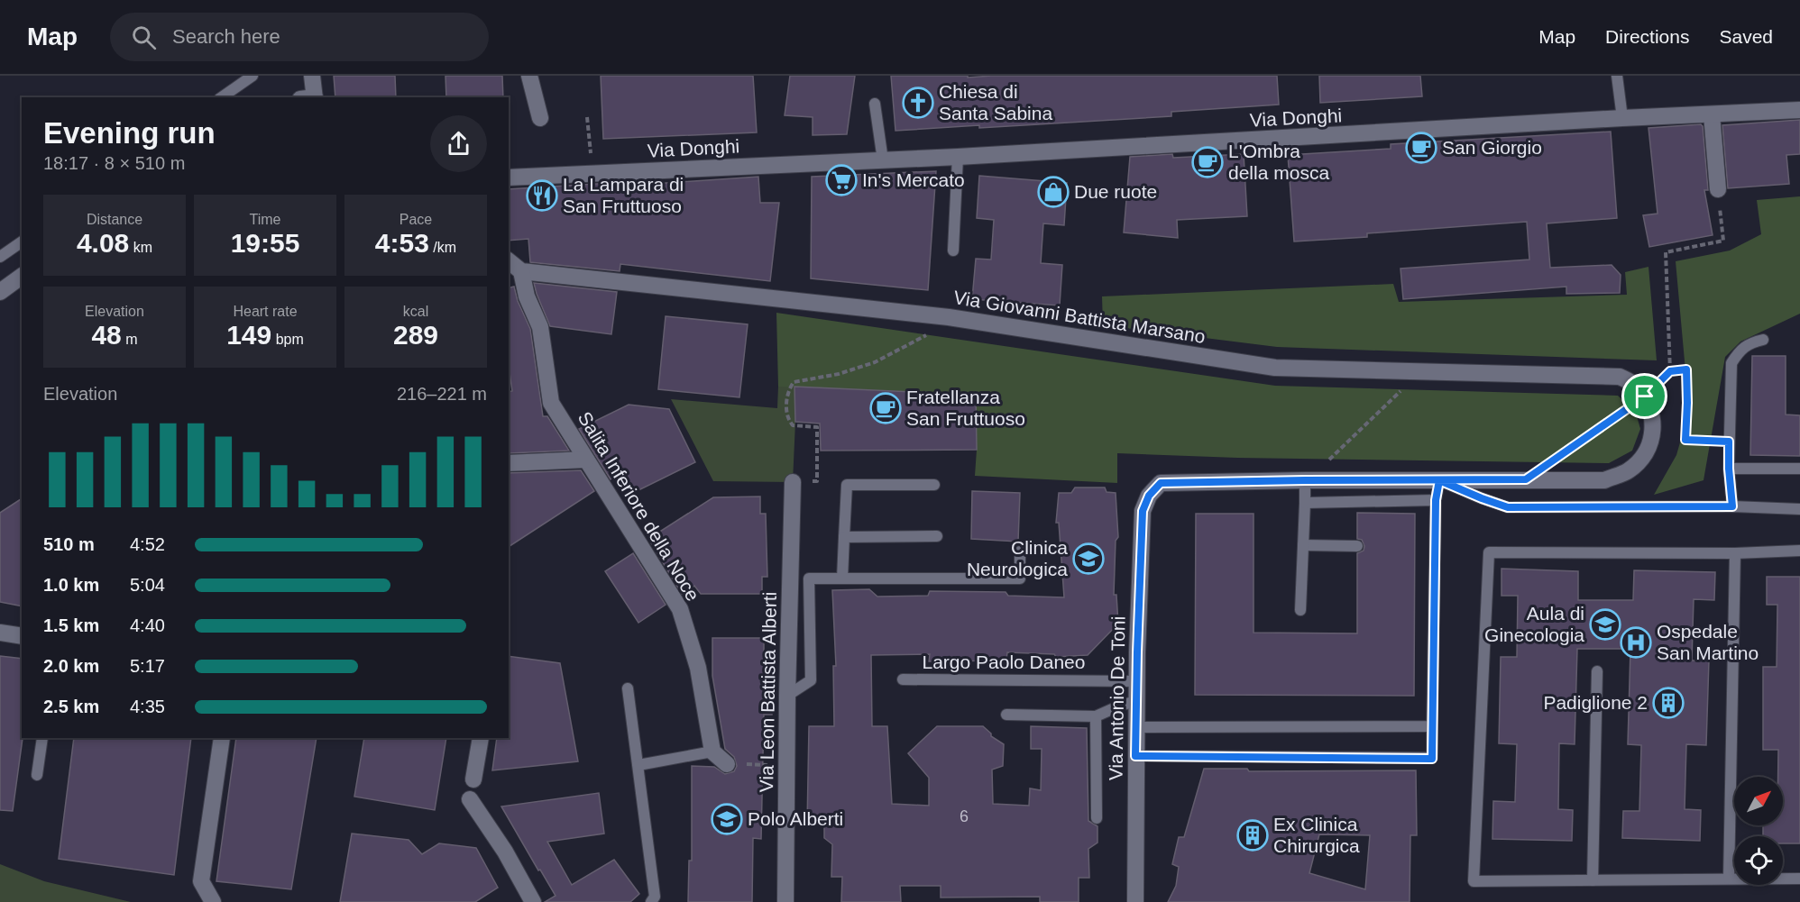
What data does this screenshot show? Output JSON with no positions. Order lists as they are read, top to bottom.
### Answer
{
  "streets": {
    "street": [
      "Via Donghi",
      "Via Giovanni Battista Marsano",
      "Salita Inferiore della Noce",
      "Via Leon Battista Alberti",
      "Via Antonio De Toni"
    ],
    "lane": ["Largo Paolo Daneo"]
  },
  "crossings": [
    ["Via Giovanni Battista Marsano", "Salita Inferiore della Noce"],
    ["Largo Paolo Daneo", "Via Antonio De Toni"]
  ],
  "places": {
    "church": ["Chiesa di Santa Sabina"],
    "cafe": ["San Giorgio", "L'Ombra della mosca", "Fratellanza San Fruttuoso"],
    "supermarket": ["In's Mercato"],
    "shop": ["Due ruote"],
    "restaurant": ["La Lampara di San Fruttuoso"],
    "school or university": ["Clinica Neurologica", "Aula di Ginecologia", "Polo Alberti"],
    "hospital": ["Ospedale San Martino"],
    "building": ["Padiglione 2", "Ex Clinica Chirurgica"]
  },
  "house_numbers": ["6"],
  "north": "top right",
  "page": {
    "header": "Map",
    "search": "Search here",
    "nav": ["Map", "Directions", "Saved"],
    "heading": ["Evening run", "18:17 · 8 × 510 m"],
    "stats": [
      ["Distance", "4.08 km"],
      ["Time", "19:55"],
      ["Pace", "4:53 /km"],
      ["Elevation", "48 m"],
      ["Heart rate", "149 bpm"],
      ["kcal", "289"]
    ],
    "chart": ["Elevation", "216–221 m"],
    "list": [
      {
        "name": "510 m",
        "note": "4:52"
      },
      {
        "name": "1.0 km",
        "note": "5:04"
      },
      {
        "name": "1.5 km",
        "note": "4:40"
      },
      {
        "name": "2.0 km",
        "note": "5:17"
      },
      {
        "name": "2.5 km",
        "note": "4:35"
      }
    ]
  }
}
